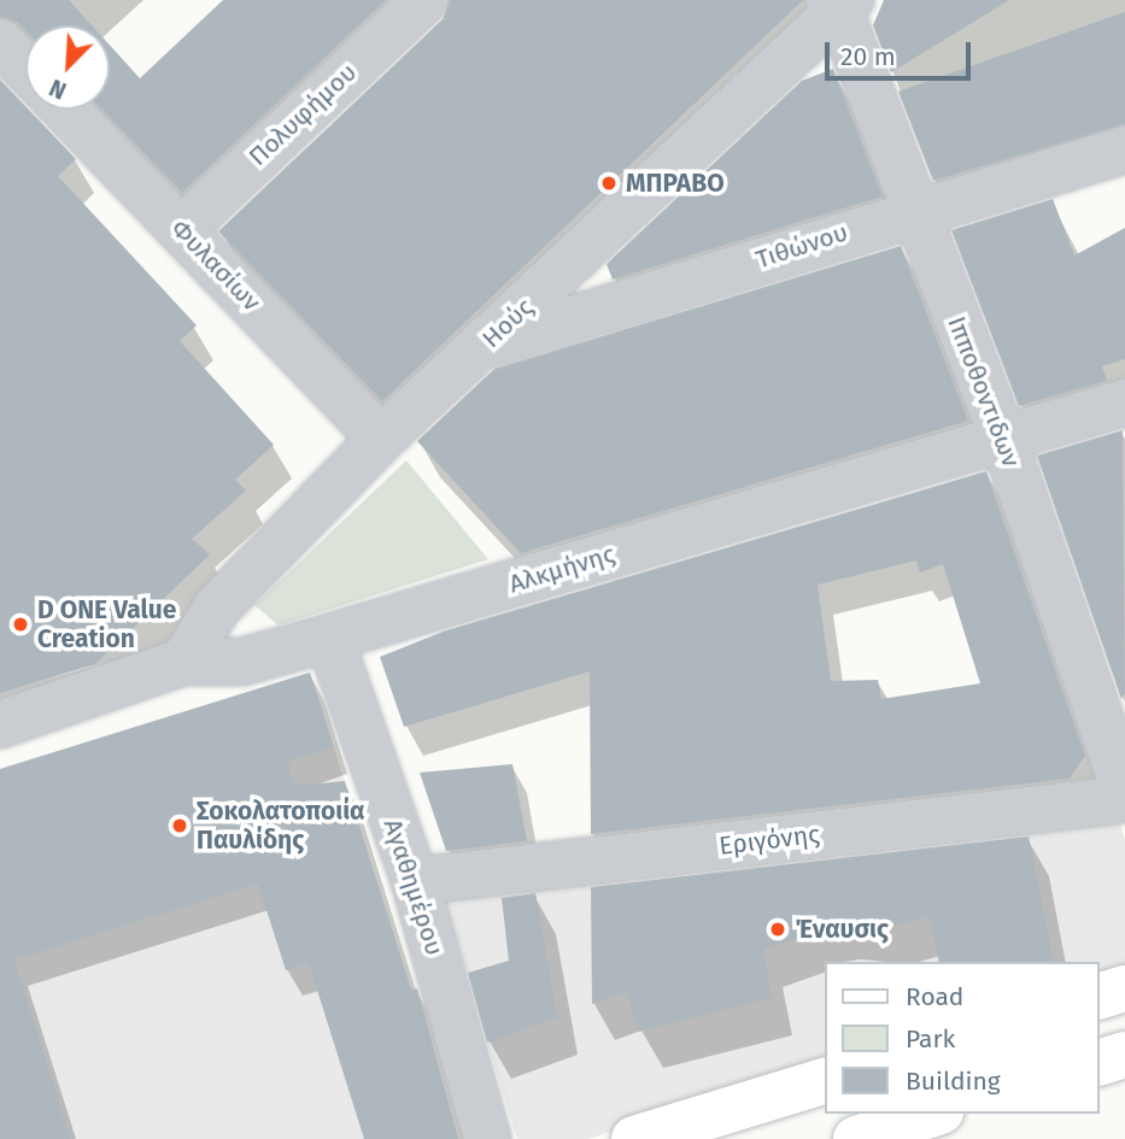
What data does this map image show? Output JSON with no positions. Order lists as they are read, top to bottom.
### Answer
{
  "streets": {
    "street": [
      "Πολυφήμου",
      "Τιθώνου",
      "Φυλασίων",
      "Ηούς",
      "Ιπποθοντιδων",
      "Αλκμήνης",
      "Εριγόνης",
      "Αγαθημέρου"
    ]
  },
  "crossings": [
    ["Πολυφήμου", "Φυλασίων"],
    ["Τιθώνου", "Ηούς"],
    ["Τιθώνου", "Ιπποθοντιδων"],
    ["Φυλασίων", "Ηούς"],
    ["Ηούς", "Ιπποθοντιδων"],
    ["Ηούς", "Αλκμήνης"],
    ["Ιπποθοντιδων", "Αλκμήνης"],
    ["Αλκμήνης", "Αγαθημέρου"],
    ["Εριγόνης", "Αγαθημέρου"]
  ],
  "places": [
    "ΜΠΡΑΒΟ",
    "D ONE Value Creation",
    "Σοκολατοποιία Παυλίδης",
    "Έναυσις"
  ],
  "legend": ["Road", "Park", "Building"],
  "scale_bar": "20 m",
  "north": "bottom left"
}
